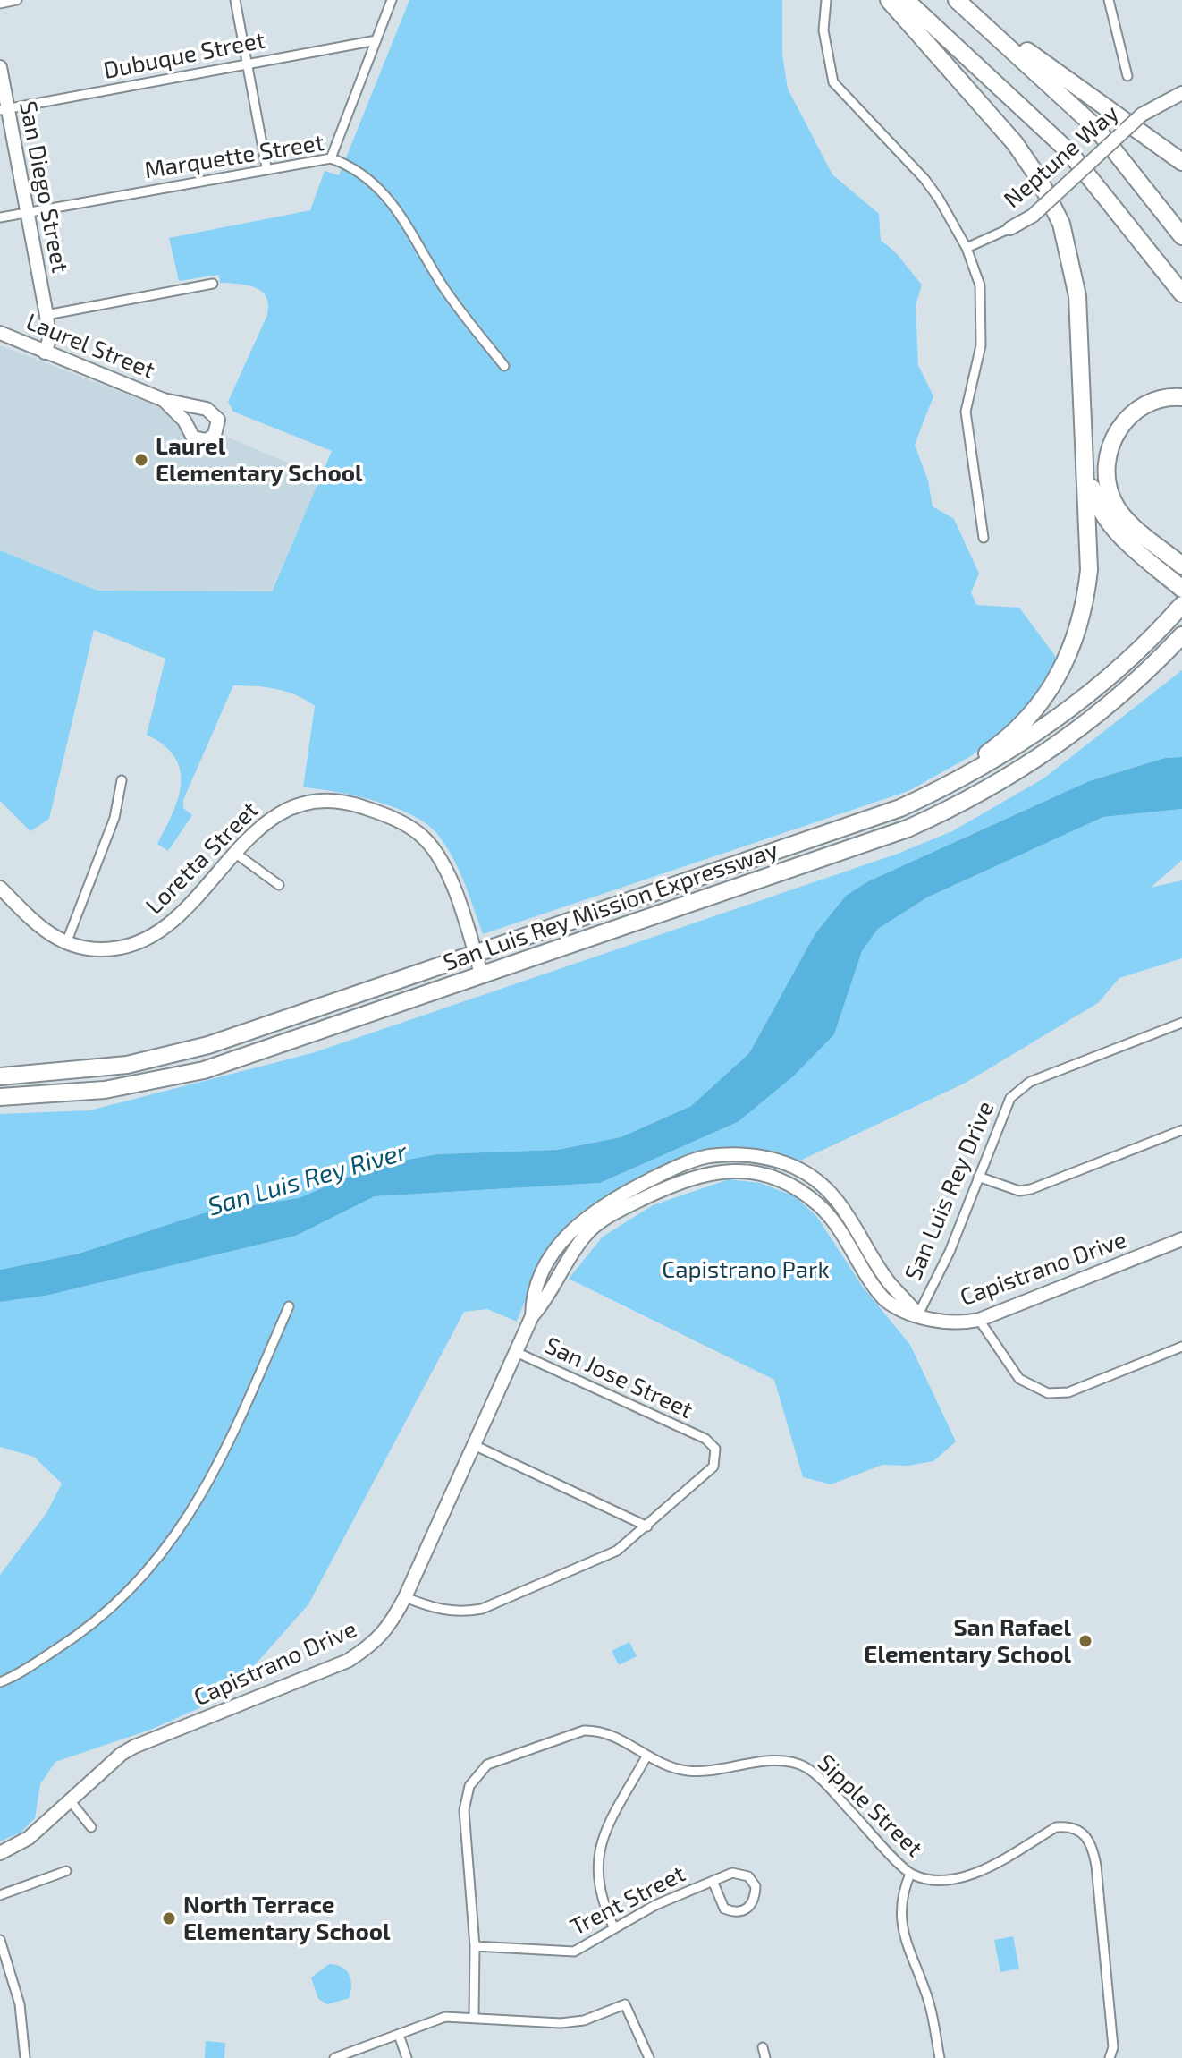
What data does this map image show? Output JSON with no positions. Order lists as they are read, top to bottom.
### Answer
{
  "streets": {
    "highway": ["San Luis Rey Mission Expressway"],
    "street": [
      "Dubuque Street",
      "Marquette Street",
      "Neptune Way",
      "San Diego Street",
      "Laurel Street",
      "Loretta Street",
      "San Luis Rey Drive",
      "Capistrano Drive",
      "San Jose Street",
      "Sipple Street",
      "Trent Street"
    ]
  },
  "crossings": [
    ["Dubuque Street", "San Diego Street"],
    ["Marquette Street", "San Diego Street"],
    ["San Diego Street", "Laurel Street"],
    ["Loretta Street", "San Luis Rey Mission Expressway"],
    ["San Luis Rey Drive", "Capistrano Drive"],
    ["Capistrano Drive", "San Jose Street"],
    ["Sipple Street", "Trent Street"]
  ],
  "water": ["San Luis Rey River"],
  "parks": ["Capistrano Park"],
  "places": ["Laurel Elementary School", "San Rafael Elementary School", "North Terrace Elementary School"]
}
